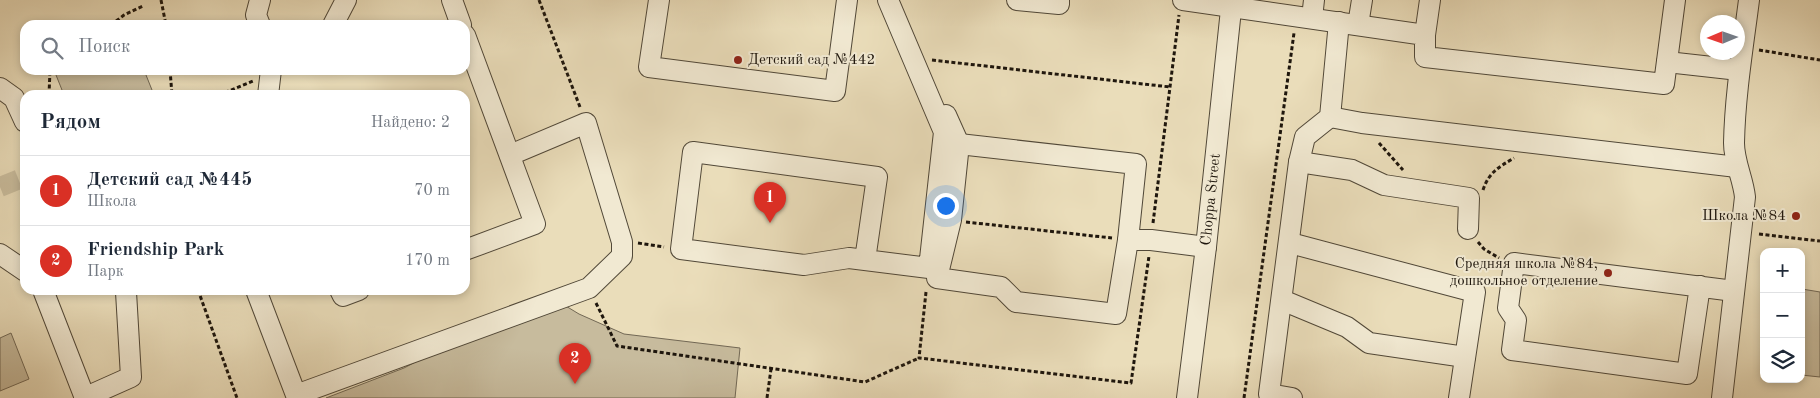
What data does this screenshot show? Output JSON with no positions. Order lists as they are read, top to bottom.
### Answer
{
  "streets": {
    "street": ["Choppa Street"]
  },
  "places": ["Детский сад №442", "Школа №84", "Средняя школа №84, дошкольное отделение"],
  "north": "left",
  "page": {
    "search": "Поиск",
    "heading": ["Рядом", "Найдено: 2"],
    "list": [
      {
        "mark": "1",
        "name": "Детский сад №445",
        "note": "Школа",
        "value": "70 m"
      },
      {
        "mark": "2",
        "name": "Friendship Park",
        "note": "Парк",
        "value": "170 m"
      }
    ],
    "pins": ["1", "2"],
    "map_buttons": ["+", "−"]
  }
}
